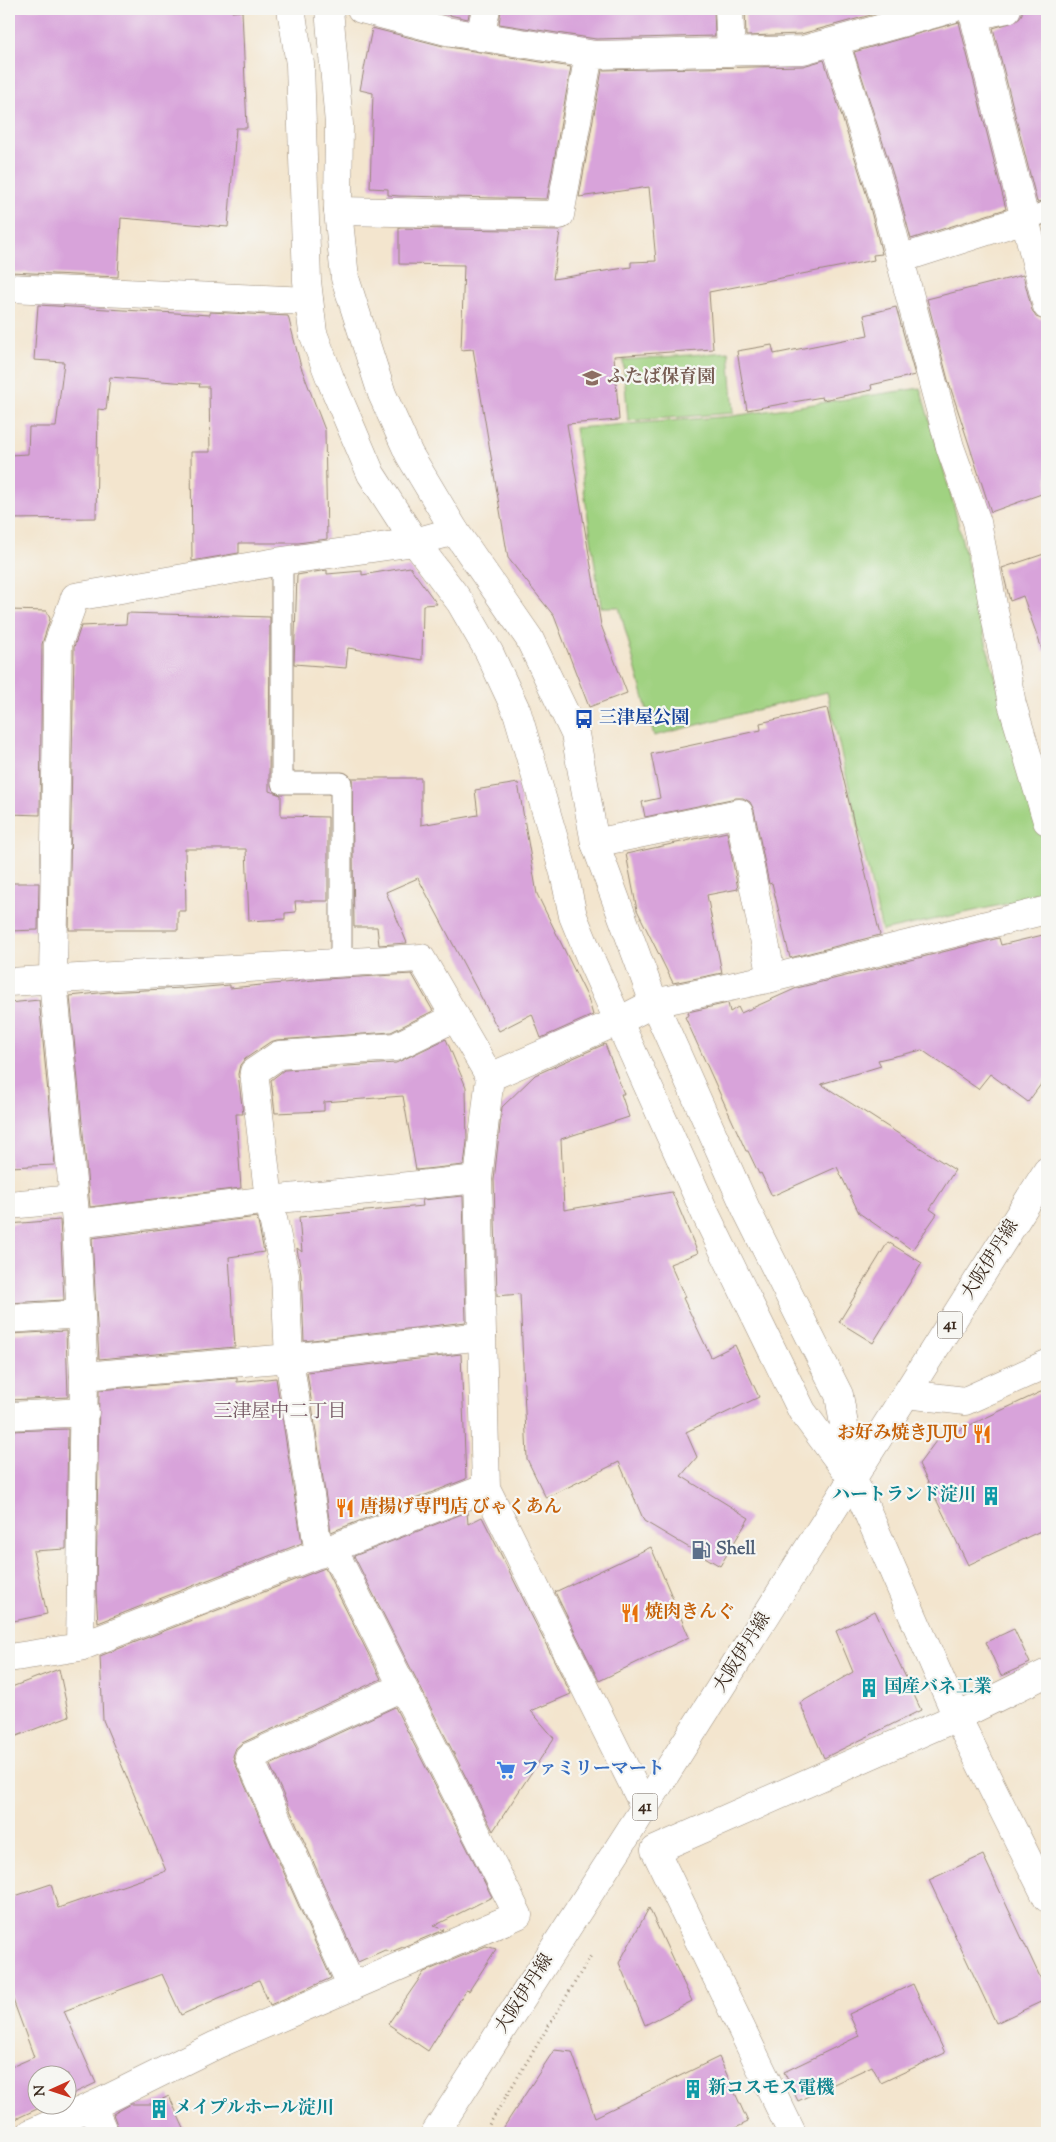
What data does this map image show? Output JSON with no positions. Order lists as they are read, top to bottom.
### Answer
{
  "streets": {
    "street": ["大阪伊丹線", "41"]
  },
  "districts": ["三津屋中二丁目"],
  "places": {
    "school or university": ["ふたば保育園"],
    "bus stop": ["三津屋公園"],
    "restaurant": ["お好み焼きJUJU", "唐揚げ専門店 びゃくあん", "焼肉きんぐ"],
    "building": [
      "ハートランド淀川",
      "国産バネ工業",
      "新コスモス電機",
      "メイプルホール淀川"
    ],
    "fuel station": ["Shell"],
    "supermarket": ["ファミリーマート"]
  },
  "north": "left"
}
